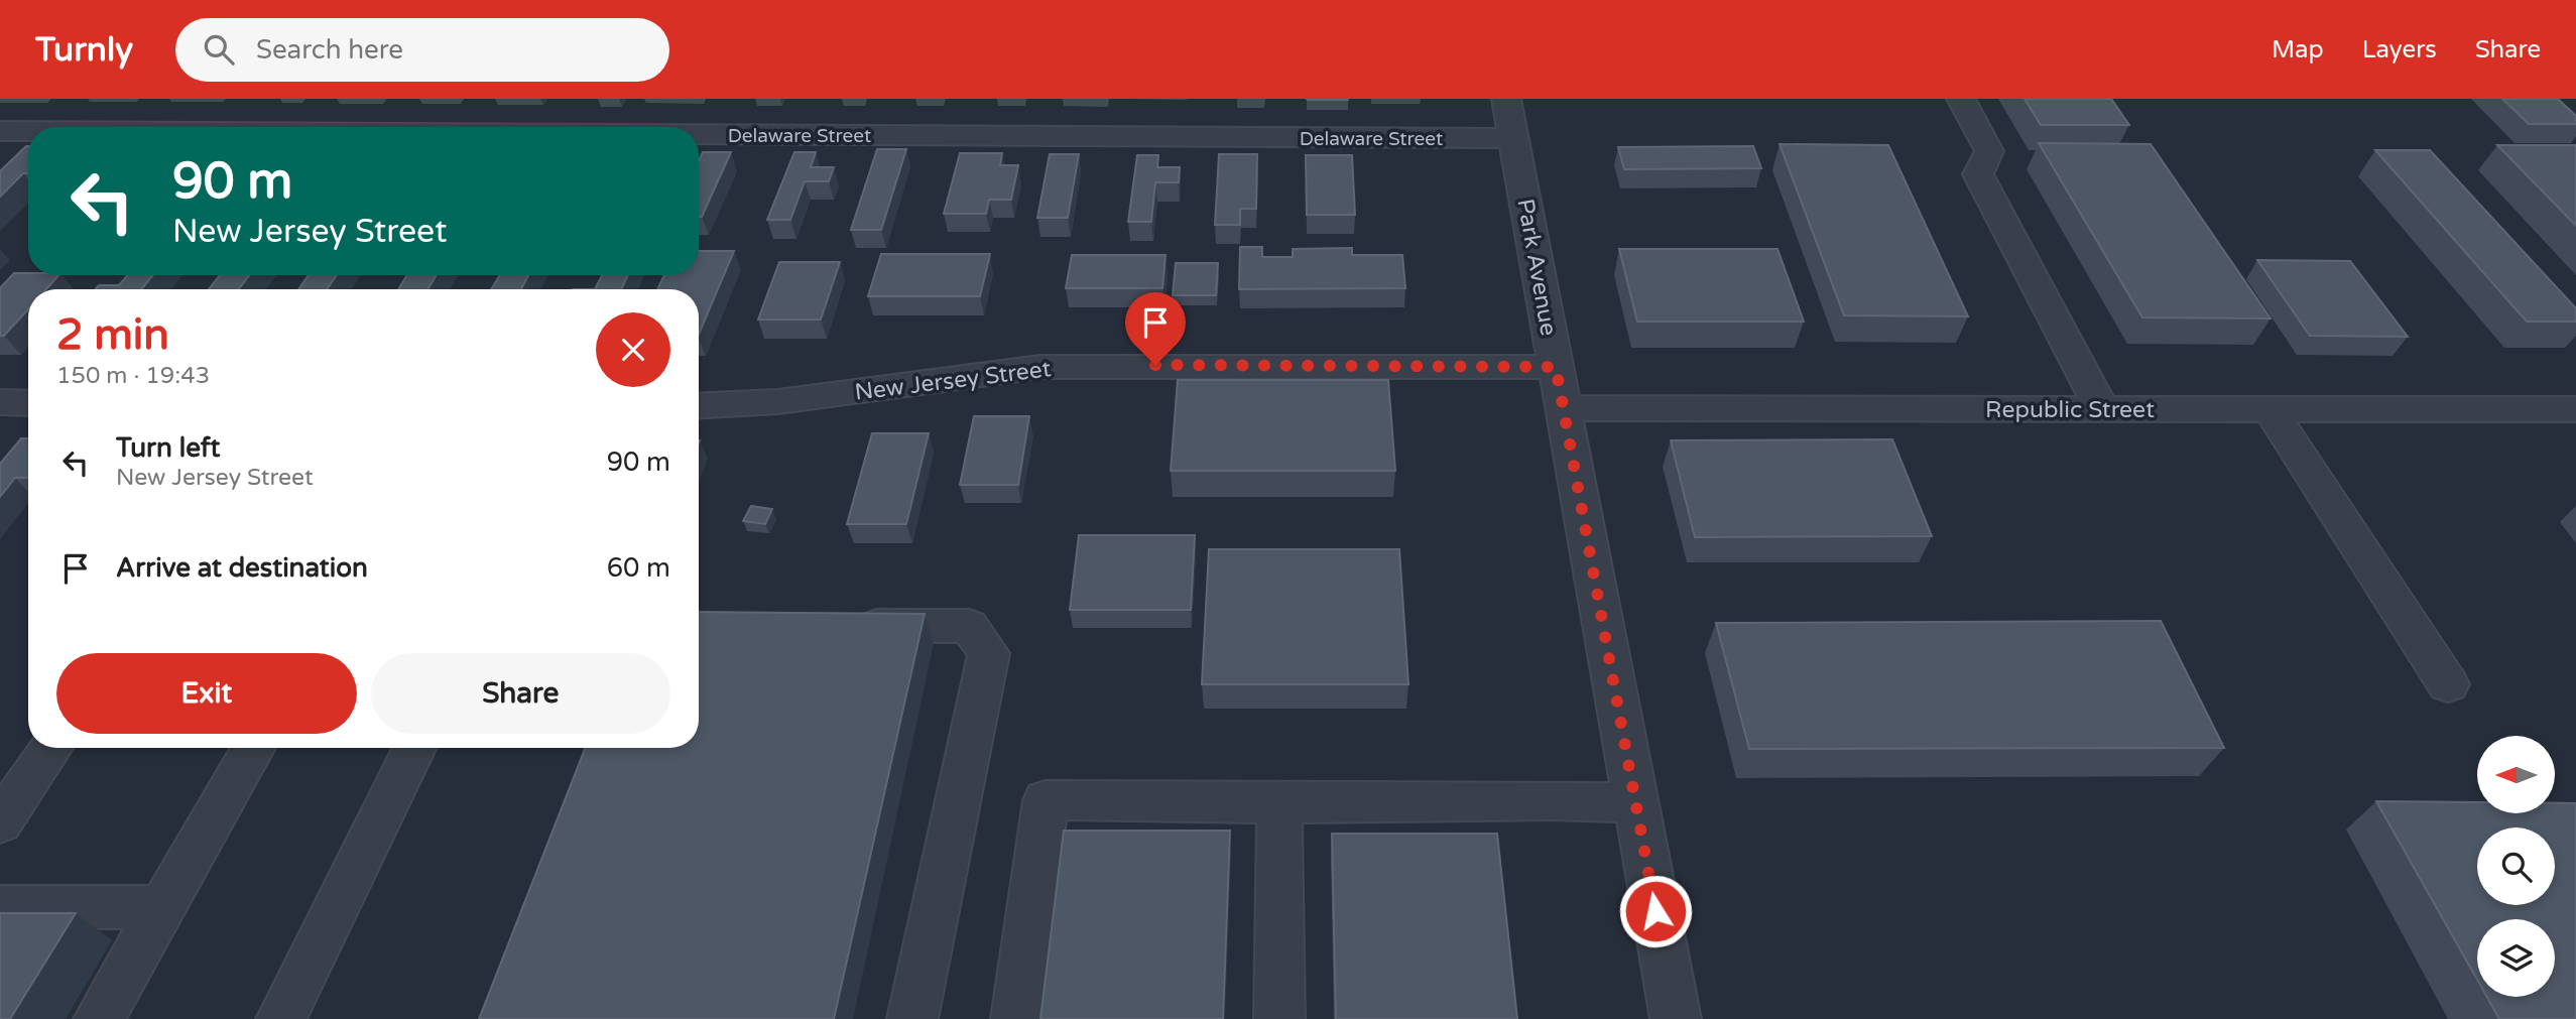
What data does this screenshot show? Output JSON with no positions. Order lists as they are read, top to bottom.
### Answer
{
  "streets": {
    "street": [
      "Delaware Street",
      "Park Avenue",
      "New Jersey Street",
      "Republic Street"
    ]
  },
  "crossings": [
    ["Delaware Street", "Park Avenue"],
    ["Park Avenue", "New Jersey Street"],
    ["Park Avenue", "Republic Street"]
  ],
  "north": "left",
  "page": {
    "header": "Turnly",
    "search": "Search here",
    "nav": ["Map", "Layers", "Share"],
    "turn": ["90 m", "New Jersey Street"],
    "heading": ["2 min", "150 m · 19:43"],
    "list": [
      {
        "name": "Turn left",
        "note": "New Jersey Street",
        "value": "90 m"
      },
      {
        "name": "Arrive at destination",
        "value": "60 m"
      }
    ],
    "buttons": ["Exit", "Share"]
  }
}
